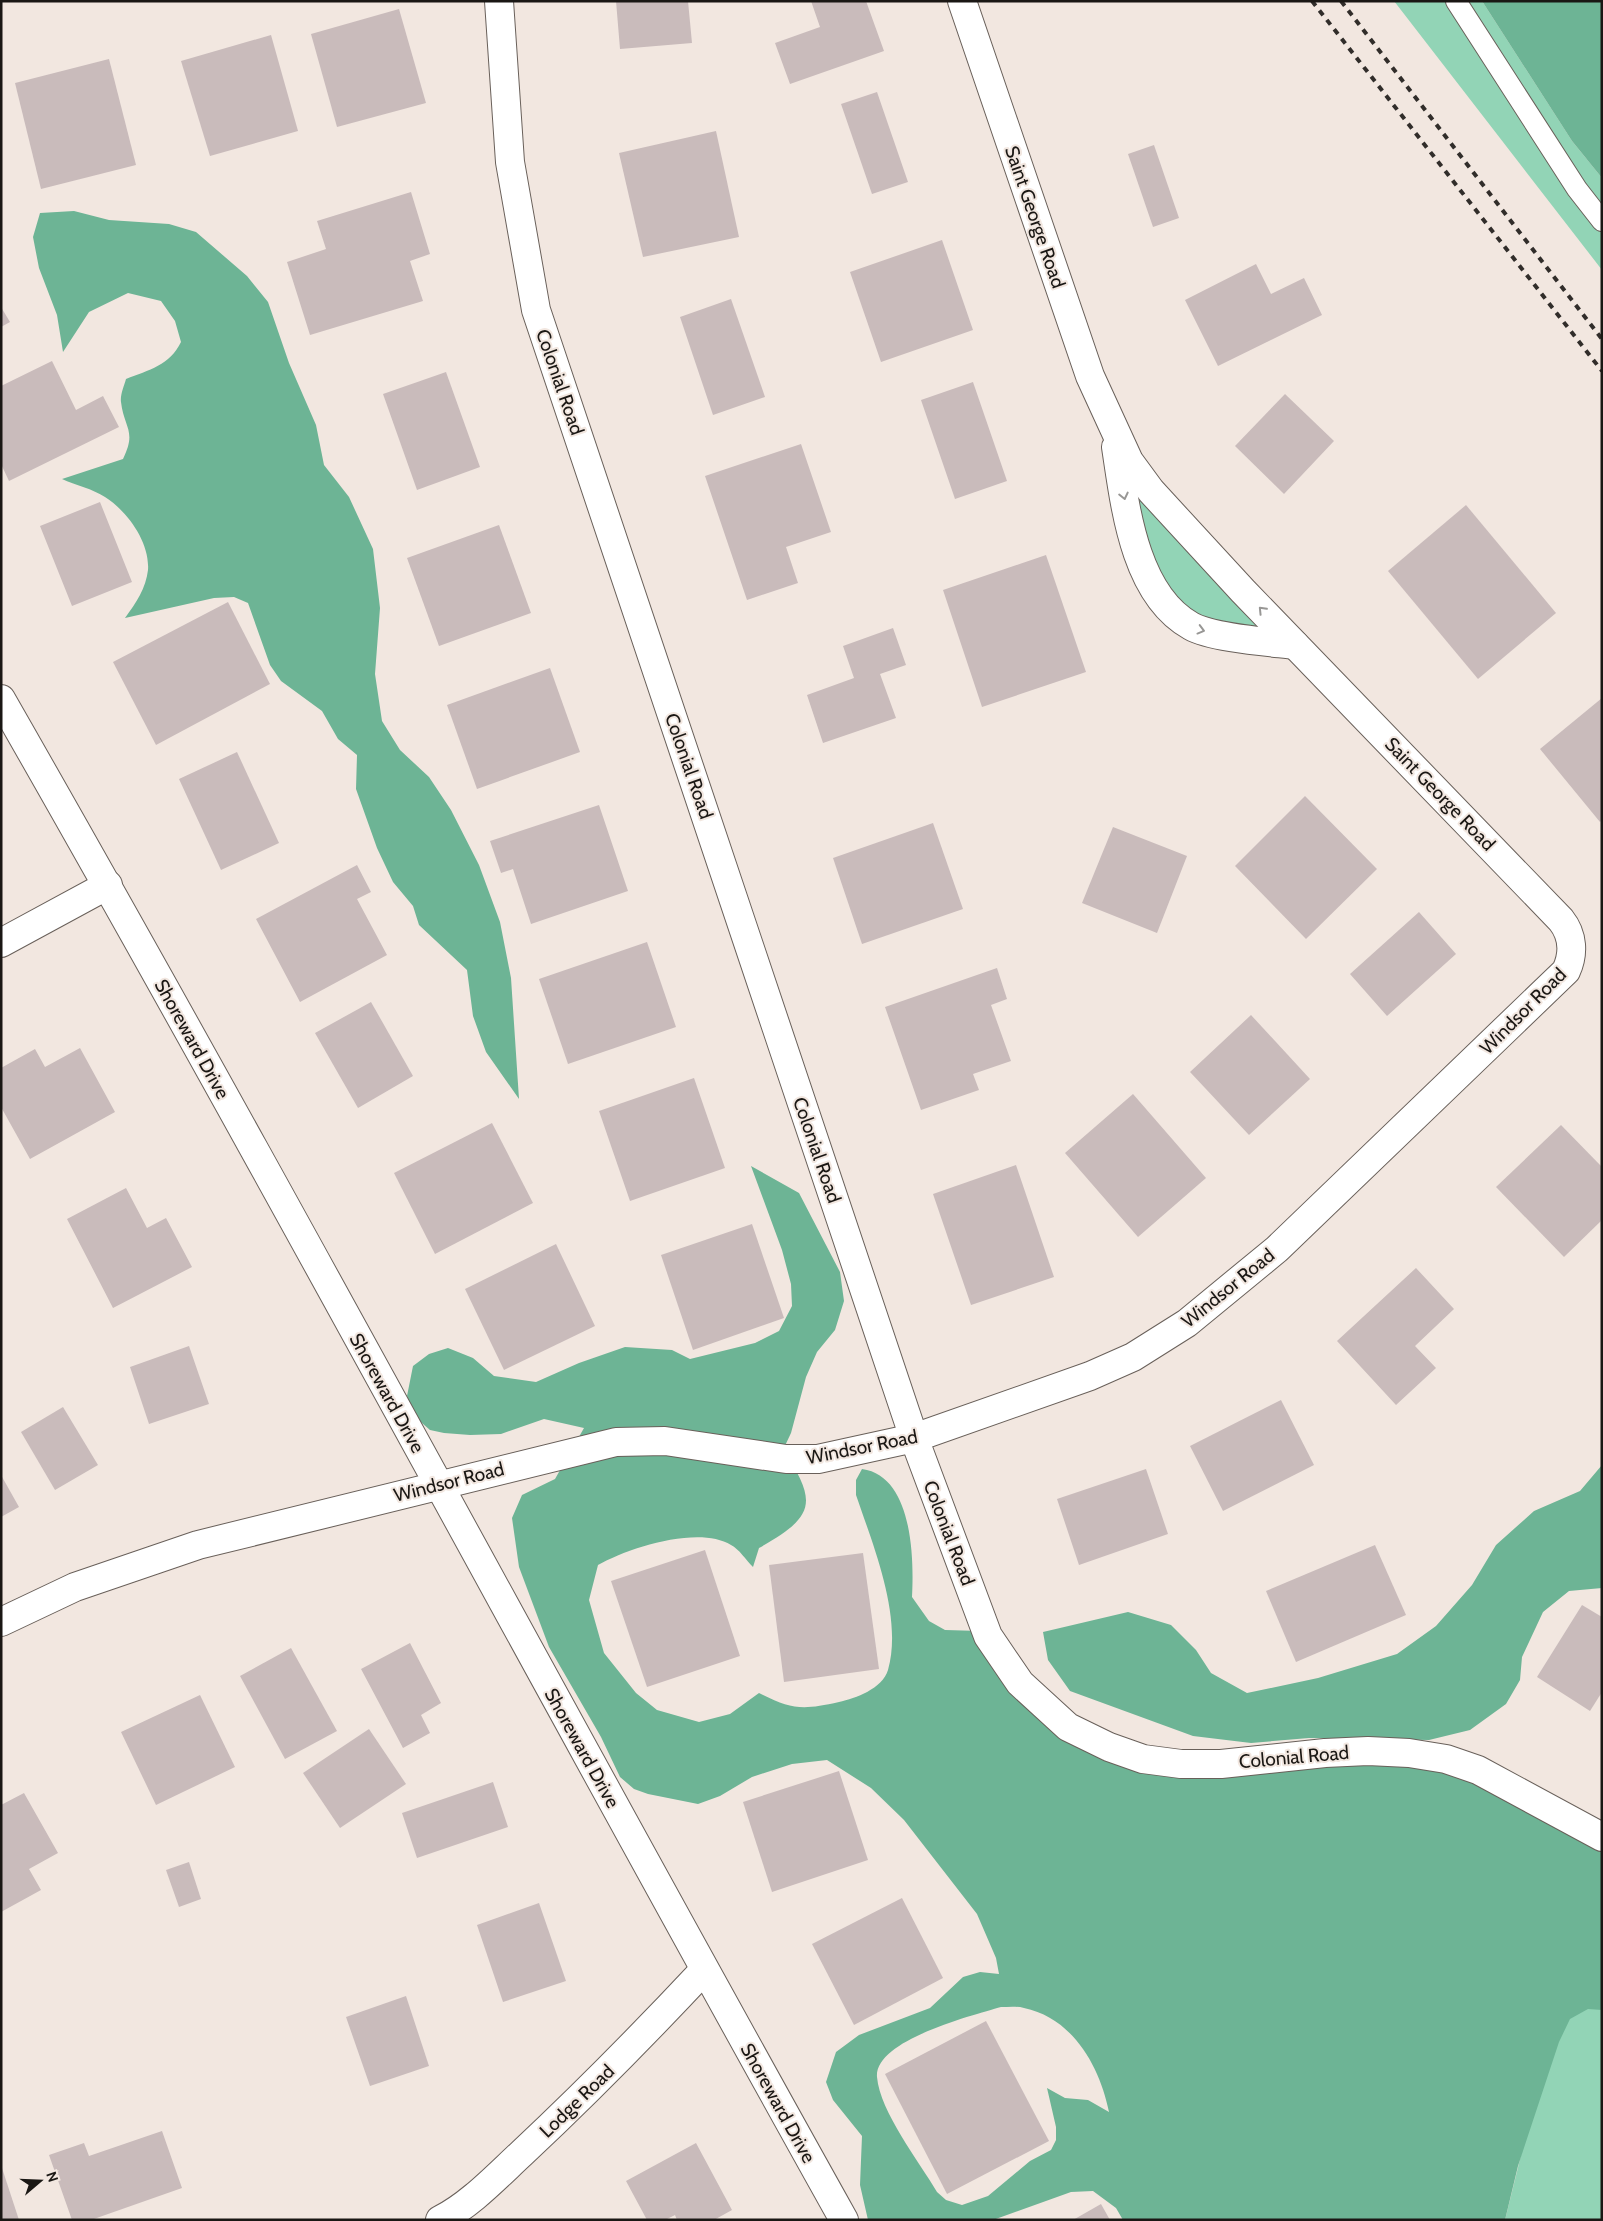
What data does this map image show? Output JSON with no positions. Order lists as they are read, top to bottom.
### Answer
{
  "streets": {
    "street": [
      "Saint George Road",
      "Colonial Road",
      "Windsor Road",
      "Shoreward Drive",
      "Lodge Road"
    ]
  },
  "crossings": [
    ["Saint George Road", "Windsor Road"],
    ["Colonial Road", "Windsor Road"],
    ["Windsor Road", "Shoreward Drive"],
    ["Shoreward Drive", "Lodge Road"]
  ],
  "north": "right"
}
